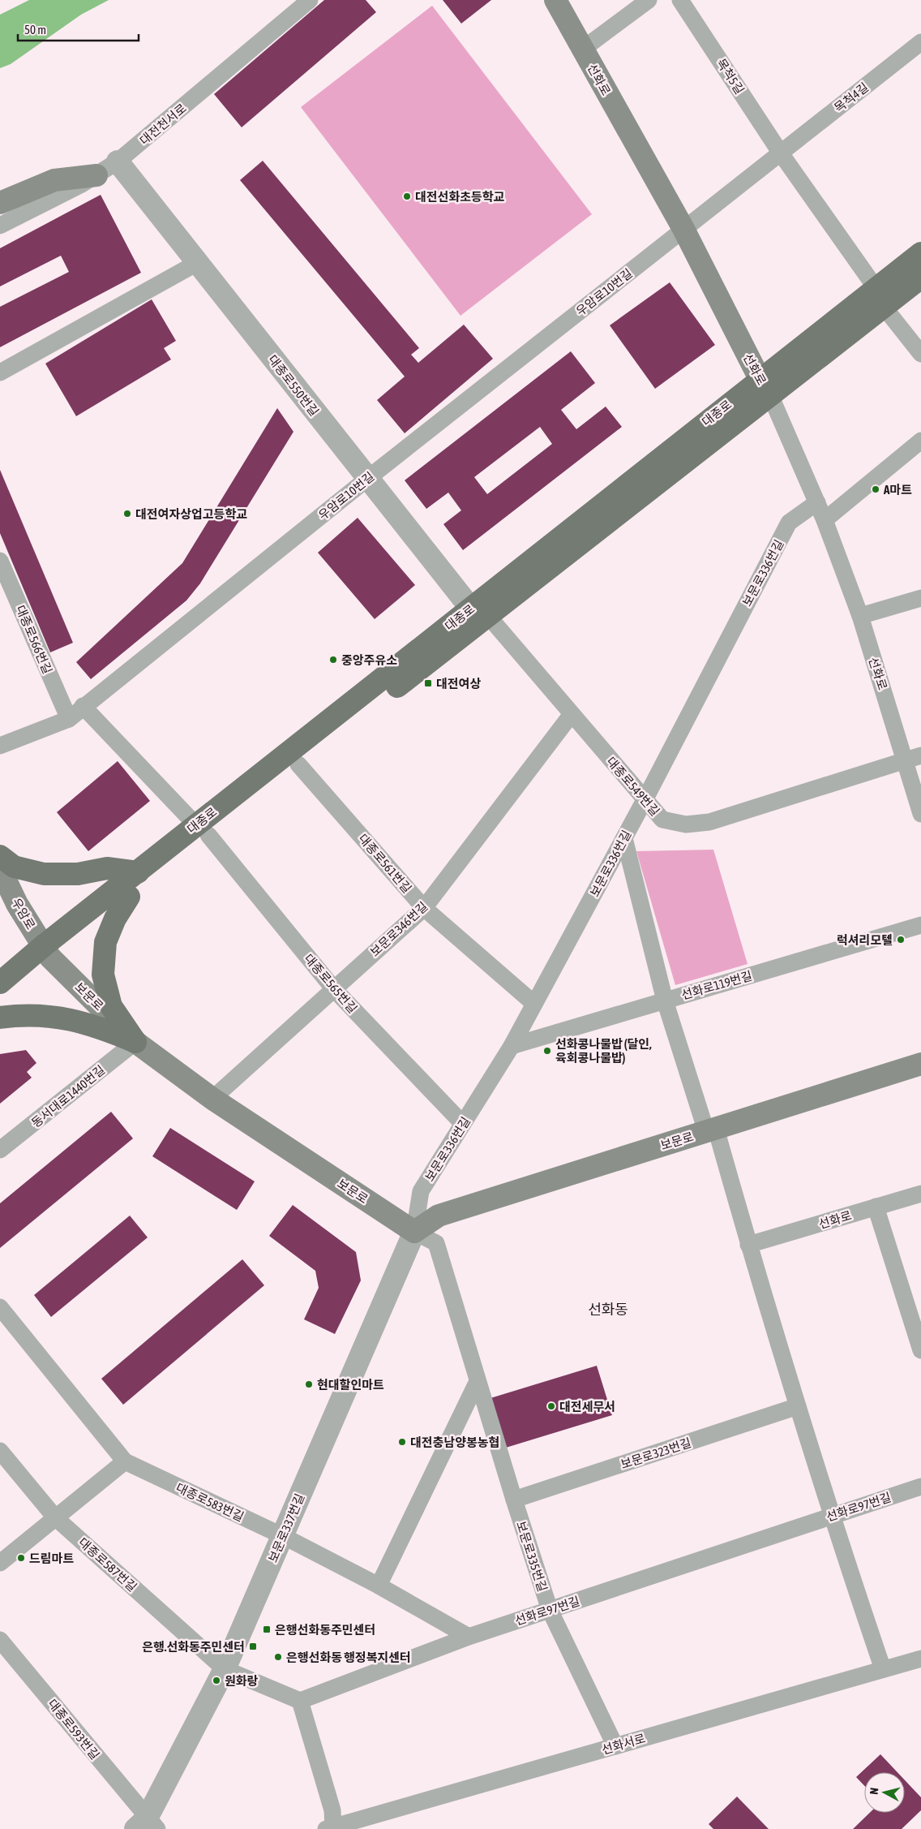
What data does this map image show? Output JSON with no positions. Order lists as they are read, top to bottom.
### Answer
{
  "streets": {
    "main road": [
      "선화로",
      "대종로",
      "우암로",
      "보문로"
    ],
    "street": [
      "목척5길",
      "목척4길",
      "대전천서로",
      "우암로10번길",
      "대종로550번길",
      "보문로336번길",
      "대종로566번길",
      "대종로549번길",
      "대종로561번길",
      "보문로346번길",
      "대종로565번길",
      "선화로119번길",
      "동서대로1440번길",
      "보문로323번길",
      "대종로583번길",
      "선화로97번길",
      "보문로337번길",
      "보문로335번길",
      "대종로587번길",
      "대종로593번길",
      "선화서로"
    ]
  },
  "crossings": [
    ["목척5길", "목척4길"],
    ["선화로", "목척4길"],
    ["선화로", "우암로10번길"],
    ["선화로", "대종로"],
    ["선화로", "보문로336번길"],
    ["선화로", "대종로549번길"],
    ["목척4길", "우암로10번길"],
    ["대전천서로", "대종로550번길"],
    ["우암로10번길", "대종로550번길"],
    ["우암로10번길", "대종로566번길"],
    ["대종로550번길", "대종로"],
    ["대종로550번길", "대종로549번길"],
    ["대종로", "대종로549번길"],
    ["대종로", "대종로561번길"],
    ["대종로", "우암로"],
    ["대종로", "대종로565번길"],
    ["대종로", "보문로"],
    ["보문로336번길", "대종로549번길"],
    ["보문로336번길", "대종로561번길"],
    ["보문로336번길", "대종로565번길"],
    ["보문로336번길", "선화로119번길"],
    ["보문로336번길", "보문로"],
    ["보문로336번길", "보문로337번길"],
    ["보문로336번길", "보문로335번길"],
    ["대종로549번길", "보문로346번길"],
    ["대종로561번길", "보문로346번길"],
    ["우암로", "보문로"],
    ["보문로346번길", "대종로565번길"],
    ["보문로346번길", "보문로"],
    ["선화로119번길", "보문로"],
    ["보문로", "동서대로1440번길"],
    ["보문로", "보문로337번길"],
    ["보문로", "보문로335번길"],
    ["보문로323번길", "보문로335번길"],
    ["대종로583번길", "선화로97번길"],
    ["대종로583번길", "보문로337번길"],
    ["선화로97번길", "보문로335번길"],
    ["선화로97번길", "대종로587번길"],
    ["보문로337번길", "보문로335번길"],
    ["보문로337번길", "대종로587번길"],
    ["보문로337번길", "대종로593번길"],
    ["보문로335번길", "선화서로"]
  ],
  "districts": ["선화동"],
  "places": {
    "other": [
      "대전선화초등학교",
      "A마트",
      "대전여자상업고등학교",
      "중앙주유소",
      "럭셔리모텔",
      "선화콩나물밥 (달인, 육회콩나물밥)",
      "현대할인마트",
      "대전세무서",
      "대전충남양봉농협",
      "드림마트",
      "은행선화동 행정복지센터",
      "원화랑"
    ],
    "transit": ["대전여상", "은행선화동주민센터", "은행.선화동주민센터"]
  },
  "scale_bar": "50 m",
  "north": "left"
}
